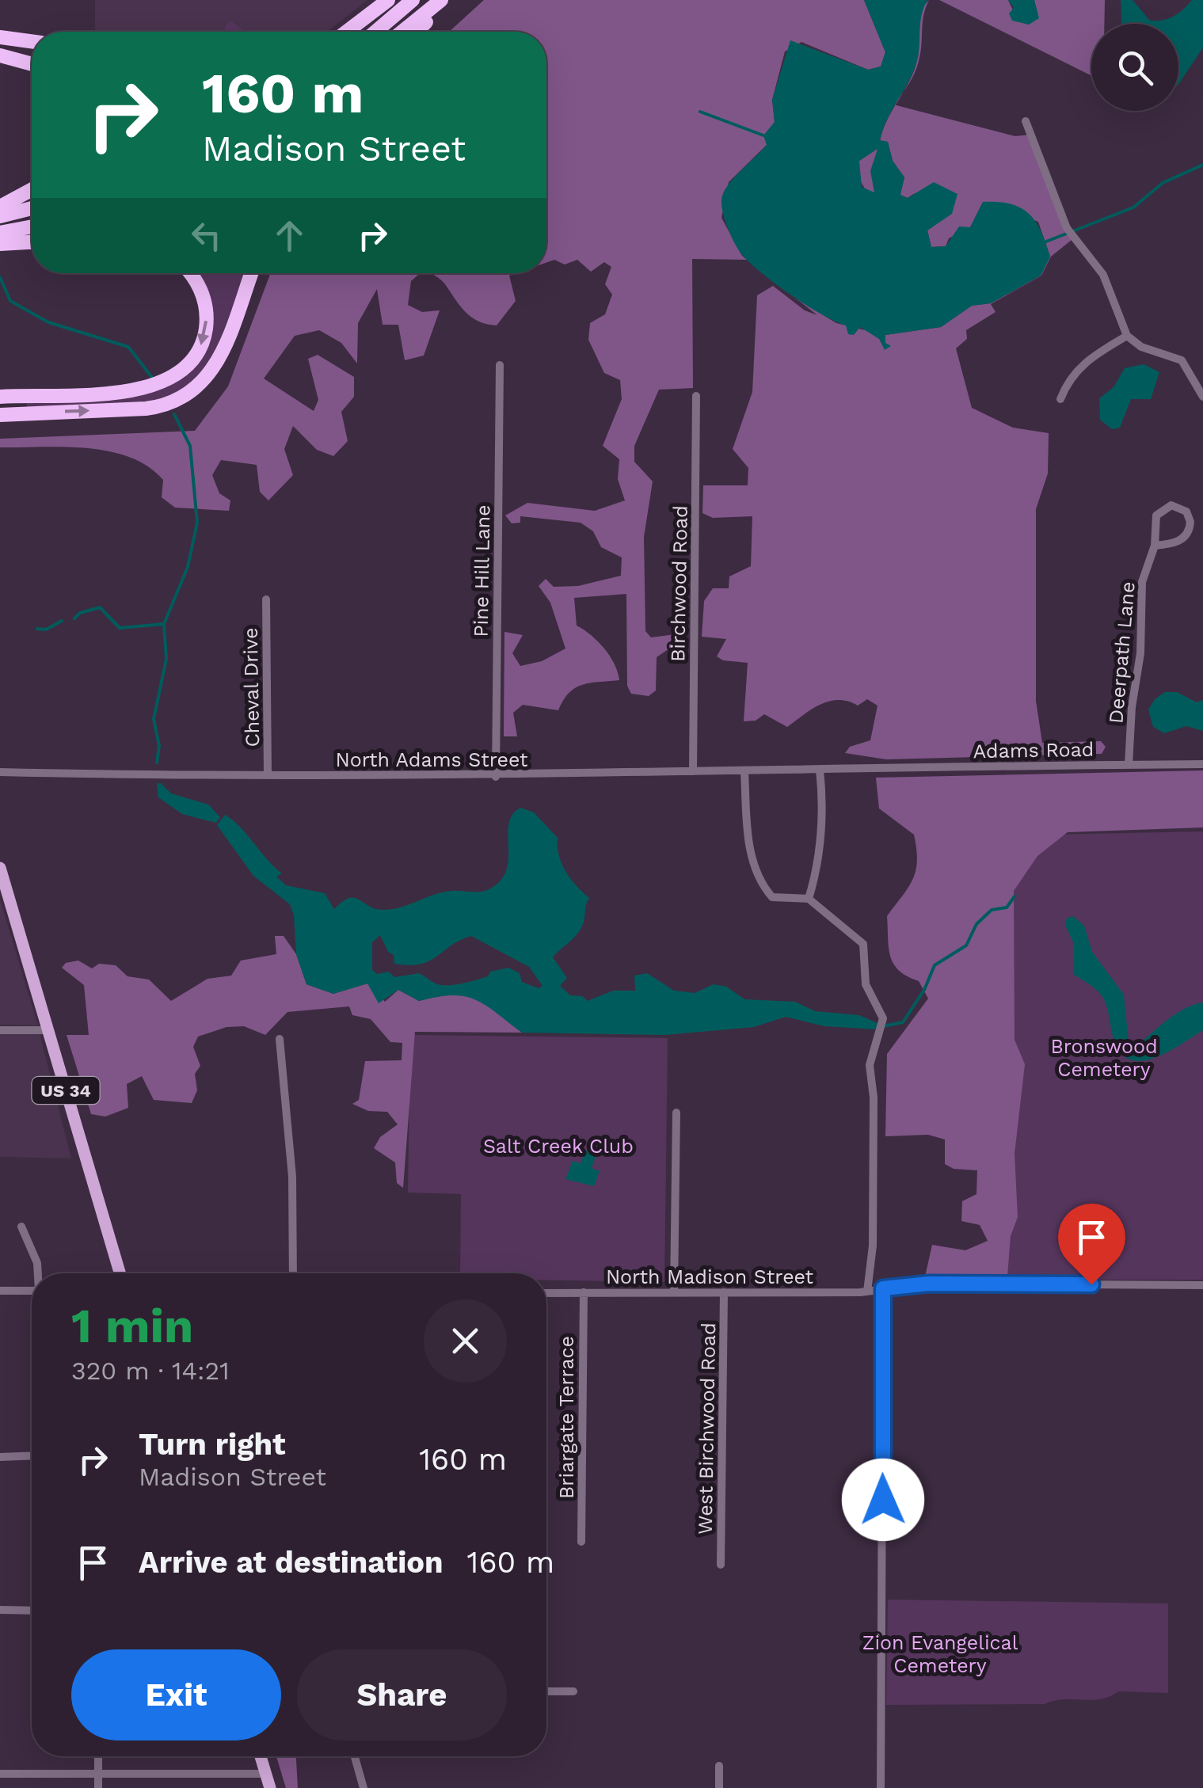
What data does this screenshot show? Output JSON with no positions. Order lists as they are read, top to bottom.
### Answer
{
  "streets": {
    "main road": ["US 34"],
    "street": [
      "Pine Hill Lane",
      "Birchwood Road",
      "Deerpath Lane",
      "Cheval Drive",
      "Adams Road",
      "North Adams Street",
      "North Madison Street",
      "Briargate Terrace",
      "West Birchwood Road"
    ]
  },
  "crossings": [
    ["Pine Hill Lane", "North Adams Street"],
    ["Birchwood Road", "North Adams Street"],
    ["Deerpath Lane", "Adams Road"],
    ["Cheval Drive", "North Adams Street"],
    ["Adams Road", "North Adams Street"],
    ["North Madison Street", "Briargate Terrace"],
    ["North Madison Street", "West Birchwood Road"]
  ],
  "parks": ["Bronswood Cemetery", "Salt Creek Club", "Zion Evangelical Cemetery"],
  "page": {
    "turn": ["160 m", "Madison Street"],
    "heading": ["1 min", "320 m · 14:21"],
    "list": [
      {
        "name": "Turn right",
        "note": "Madison Street",
        "value": "160 m"
      },
      {
        "name": "Arrive at destination",
        "value": "160 m"
      }
    ],
    "buttons": ["Exit", "Share"]
  }
}
